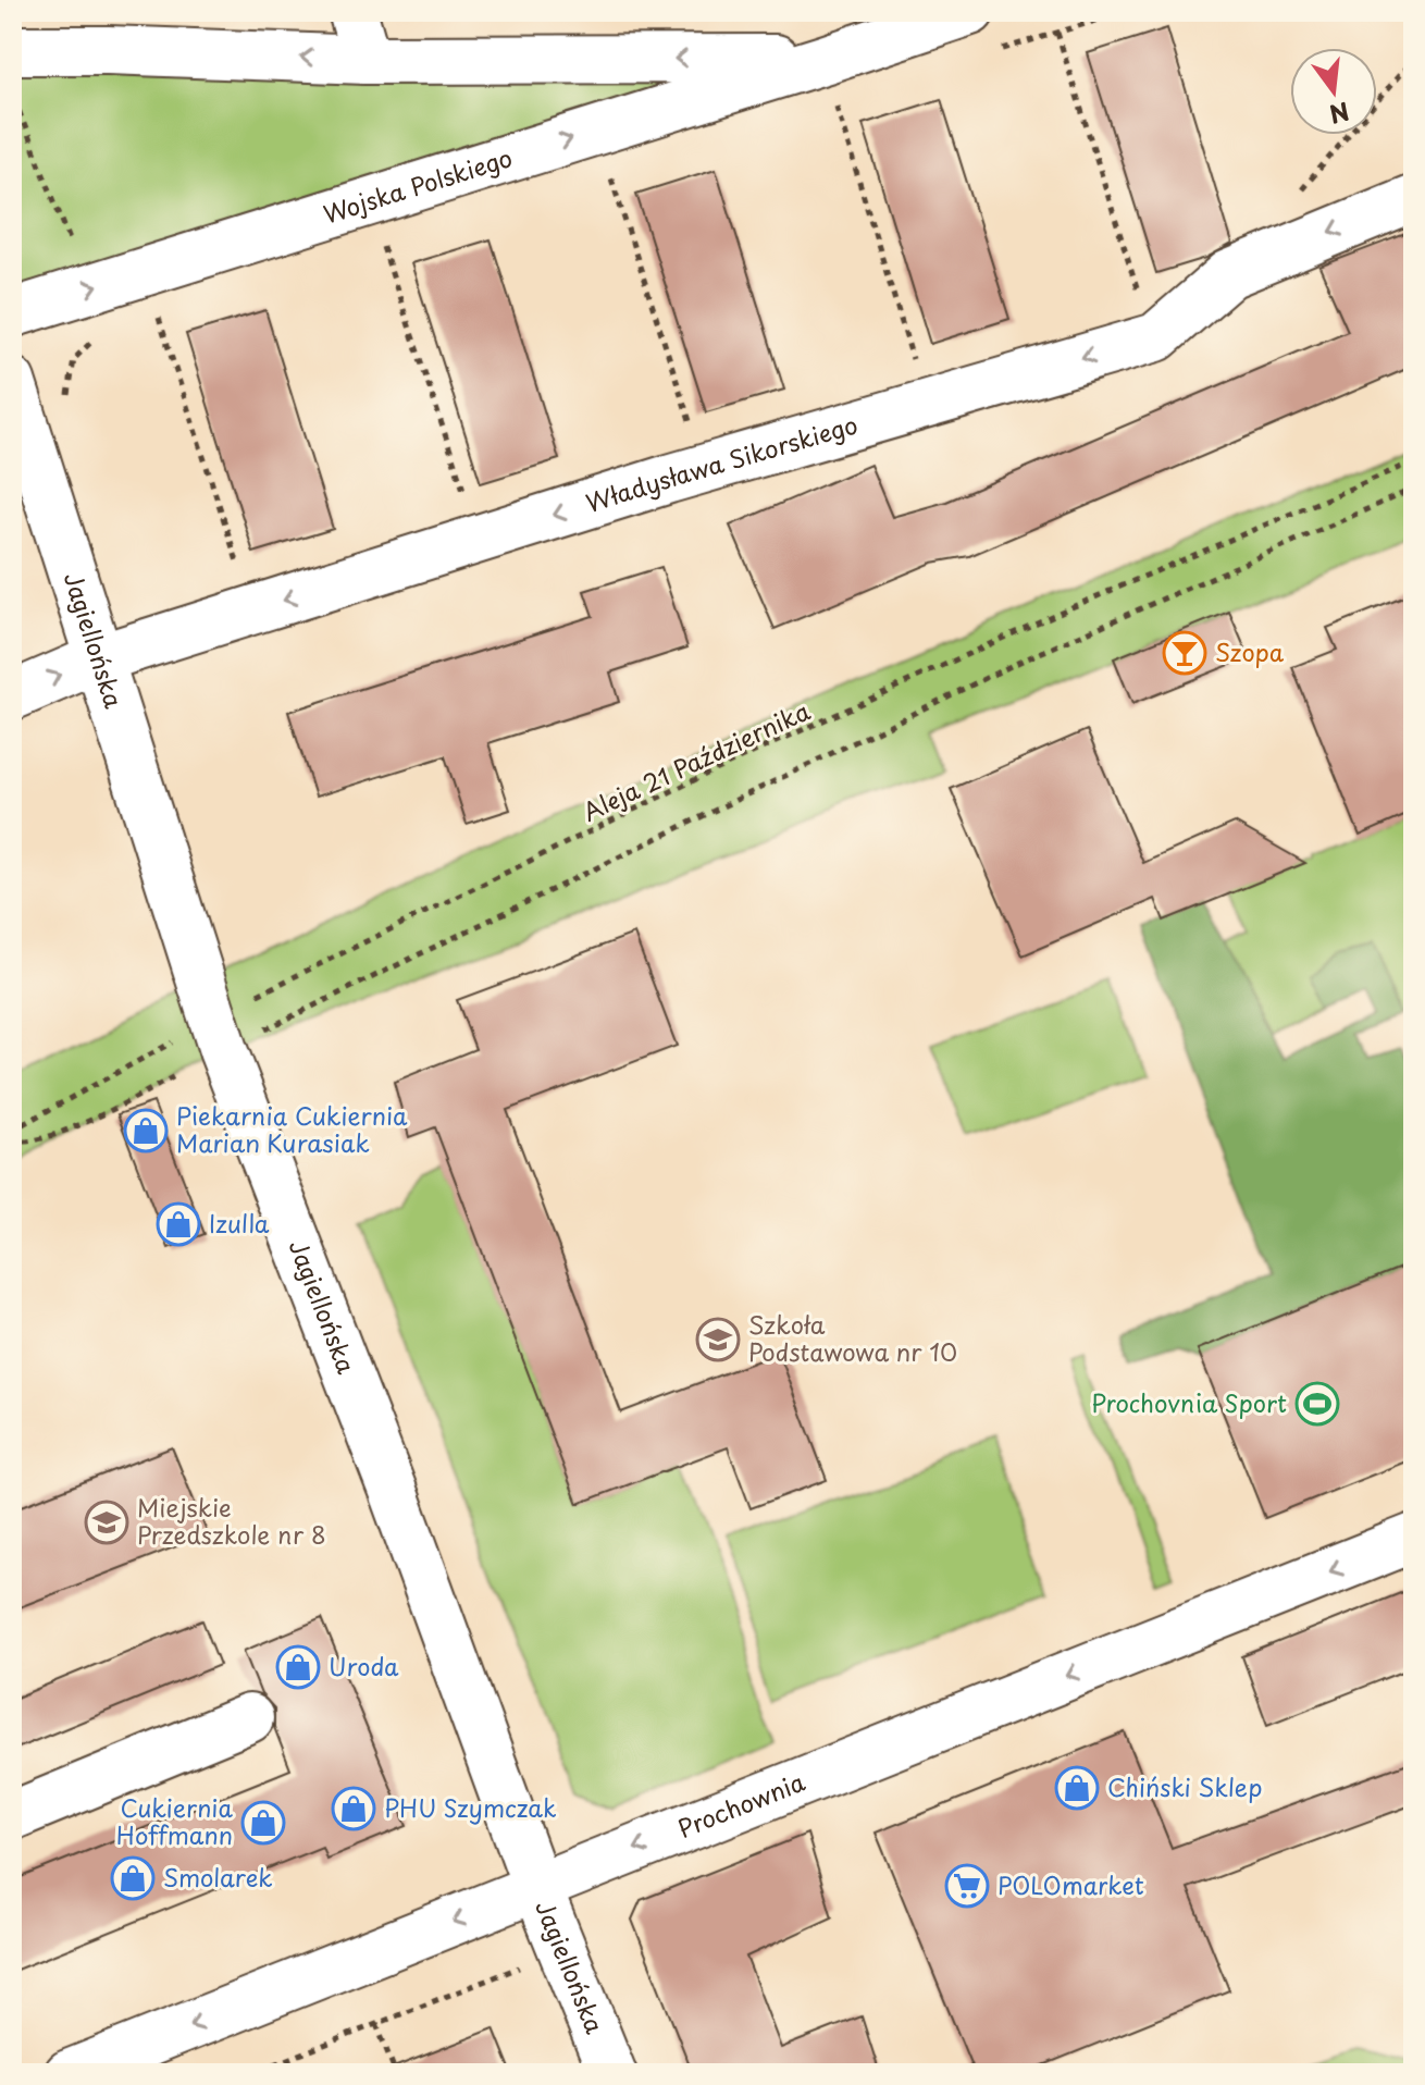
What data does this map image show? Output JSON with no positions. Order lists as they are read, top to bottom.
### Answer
{
  "streets": {
    "street": [
      "Wojska Polskiego",
      "Władysława Sikorskiego",
      "Jagiellońska",
      "Prochownia"
    ],
    "path": ["Aleja 21 Października"]
  },
  "crossings": [
    ["Władysława Sikorskiego", "Jagiellońska"],
    ["Jagiellońska", "Aleja 21 Października"],
    ["Jagiellońska", "Prochownia"]
  ],
  "one_way": ["Władysława Sikorskiego", "Prochownia"],
  "places": {
    "bar": ["Szopa"],
    "shop": [
      "Piekarnia Cukiernia Marian Kurasiak",
      "Izulla",
      "Uroda",
      "Chiński Sklep",
      "PHU Szymczak",
      "Cukiernia Hoffmann",
      "Smolarek"
    ],
    "school or university": ["Szkoła Podstawowa nr 10", "Miejskie Przedszkole nr 8"],
    "sports": ["Prochovnia Sport"],
    "supermarket": ["POLOmarket"]
  },
  "north": "bottom"
}
